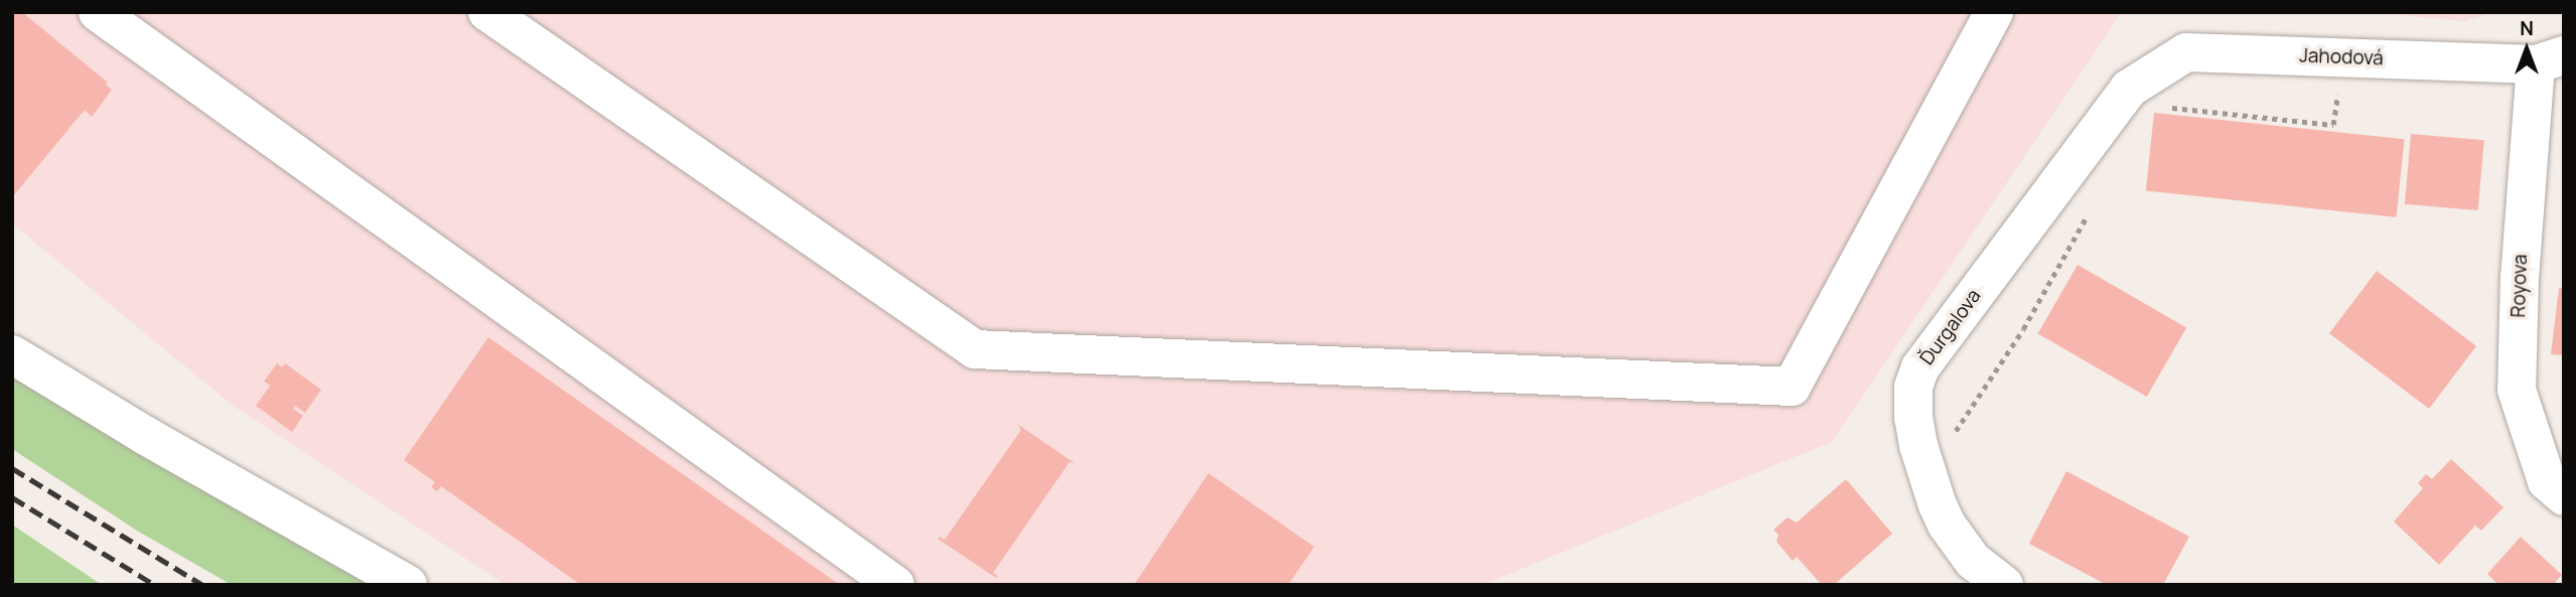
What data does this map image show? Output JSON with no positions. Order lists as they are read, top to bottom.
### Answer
{
  "streets": {
    "street": ["Jahodová", "Royova", "Ďurgalova"]
  },
  "crossings": [
    ["Jahodová", "Royova"],
    ["Jahodová", "Ďurgalova"]
  ],
  "north": "top"
}
